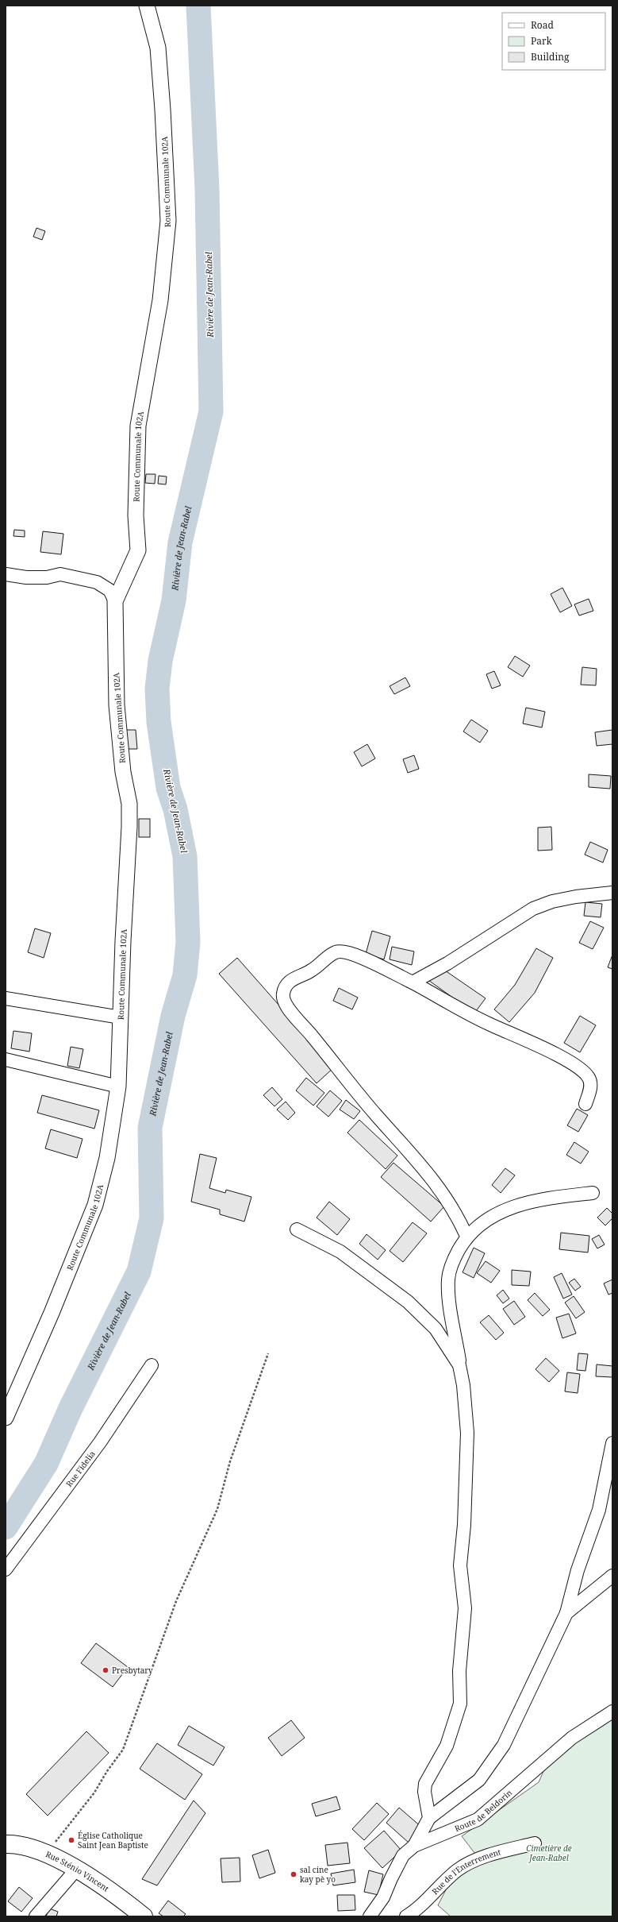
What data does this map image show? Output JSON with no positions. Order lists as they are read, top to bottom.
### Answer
{
  "streets": {
    "main road": ["Rue Sténio Vincent"],
    "street": [
      "Route Communale 102A",
      "Rue Fidelia",
      "Route de Beldorin",
      "Rue de l'Enterrement"
    ]
  },
  "water": ["Rivière de Jean-Rabel"],
  "parks": ["Cimetière de Jean-Rabel"],
  "places": ["Presbytary", "Église Catholique Saint Jean Baptiste", "sal cine kay pè yo"],
  "legend": ["Road", "Park", "Building"]
}
